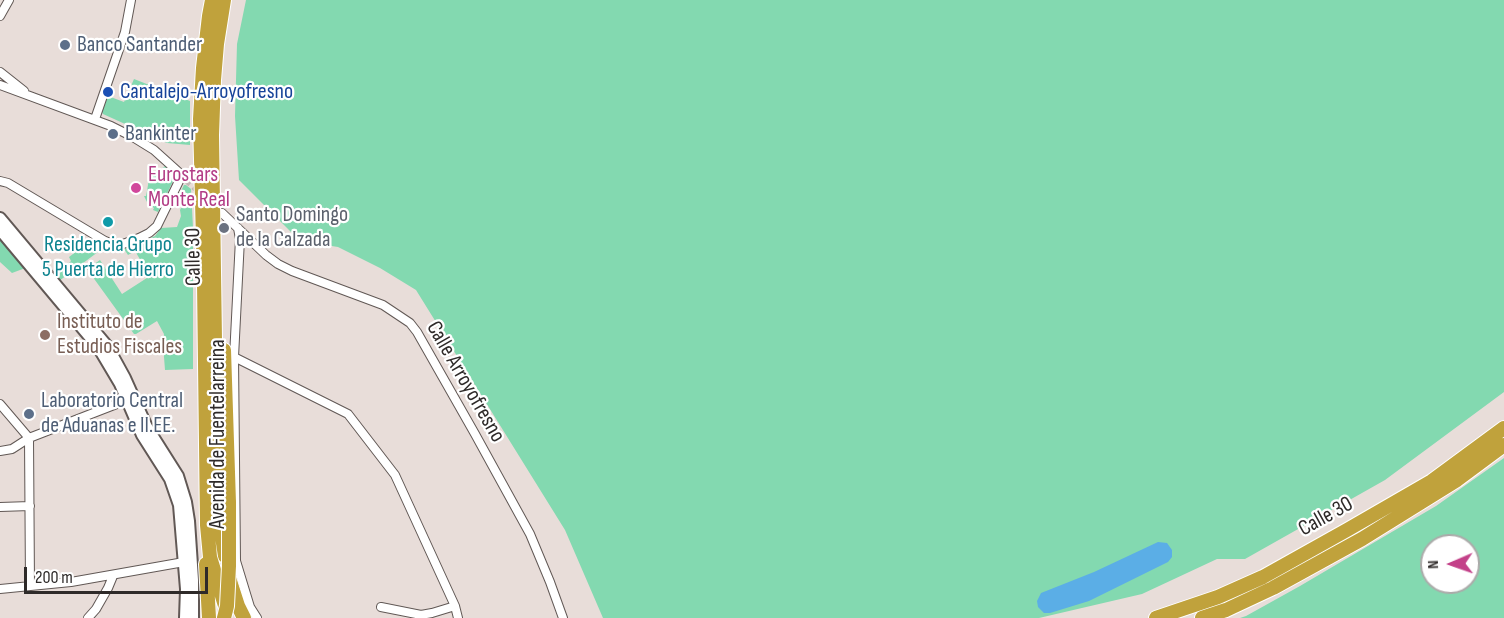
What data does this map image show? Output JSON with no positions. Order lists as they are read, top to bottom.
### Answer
{
  "streets": {
    "highway": ["Calle 30"],
    "street": ["Calle Arroyofresno", "Avenida de Fuentelarreina"]
  },
  "crossings": [
    ["Calle 30", "Calle Arroyofresno"],
    ["Calle Arroyofresno", "Avenida de Fuentelarreina"]
  ],
  "places": [
    "Banco Santander",
    "Cantalejo-Arroyofresno",
    "Bankinter",
    "Eurostars Monte Real",
    "Residencia Grupo 5 Puerta de Hierro",
    "Santo Domingo de la Calzada",
    "Instituto de Estudios Fiscales",
    "Laboratorio Central de Aduanas e II.EE."
  ],
  "scale_bar": "200 m",
  "north": "left"
}
